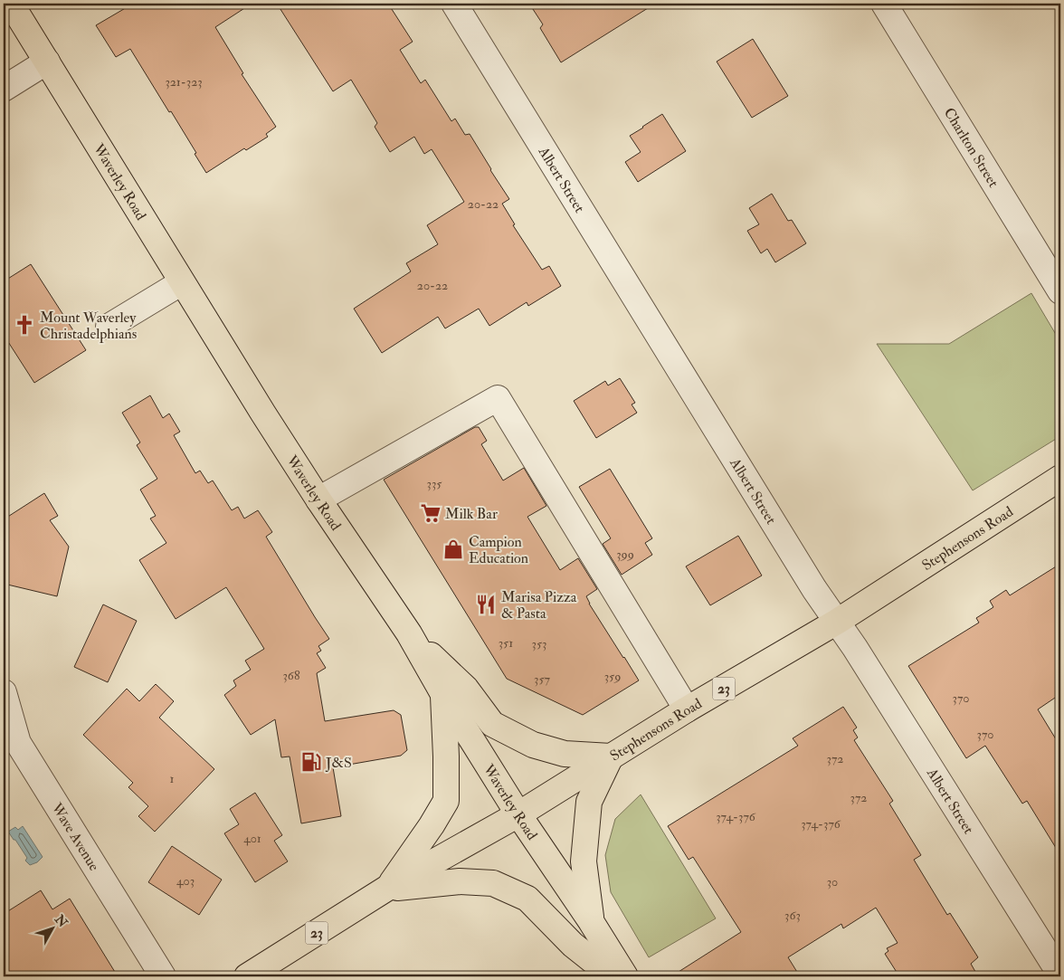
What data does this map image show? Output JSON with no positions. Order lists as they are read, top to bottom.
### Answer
{
  "streets": {
    "main road": ["Waverley Road", "Stephensons Road", "23"],
    "street": ["Charlton Street", "Albert Street", "Wave Avenue"]
  },
  "crossings": [
    ["Albert Street", "Stephensons Road"],
    ["Waverley Road", "Stephensons Road"]
  ],
  "places": {
    "church": ["Mount Waverley Christadelphians"],
    "supermarket": ["Milk Bar"],
    "shop": ["Campion Education"],
    "restaurant": ["Marisa Pizza & Pasta"],
    "fuel station": ["J&S"]
  },
  "house_numbers": [
    "321-323",
    "20-22",
    "20-22",
    "335",
    "399",
    "351",
    "353",
    "368",
    "359",
    "357",
    "370",
    "370",
    "372",
    "1",
    "372",
    "374-376",
    "374-376",
    "401",
    "403",
    "30",
    "363"
  ],
  "north": "top right"
}
